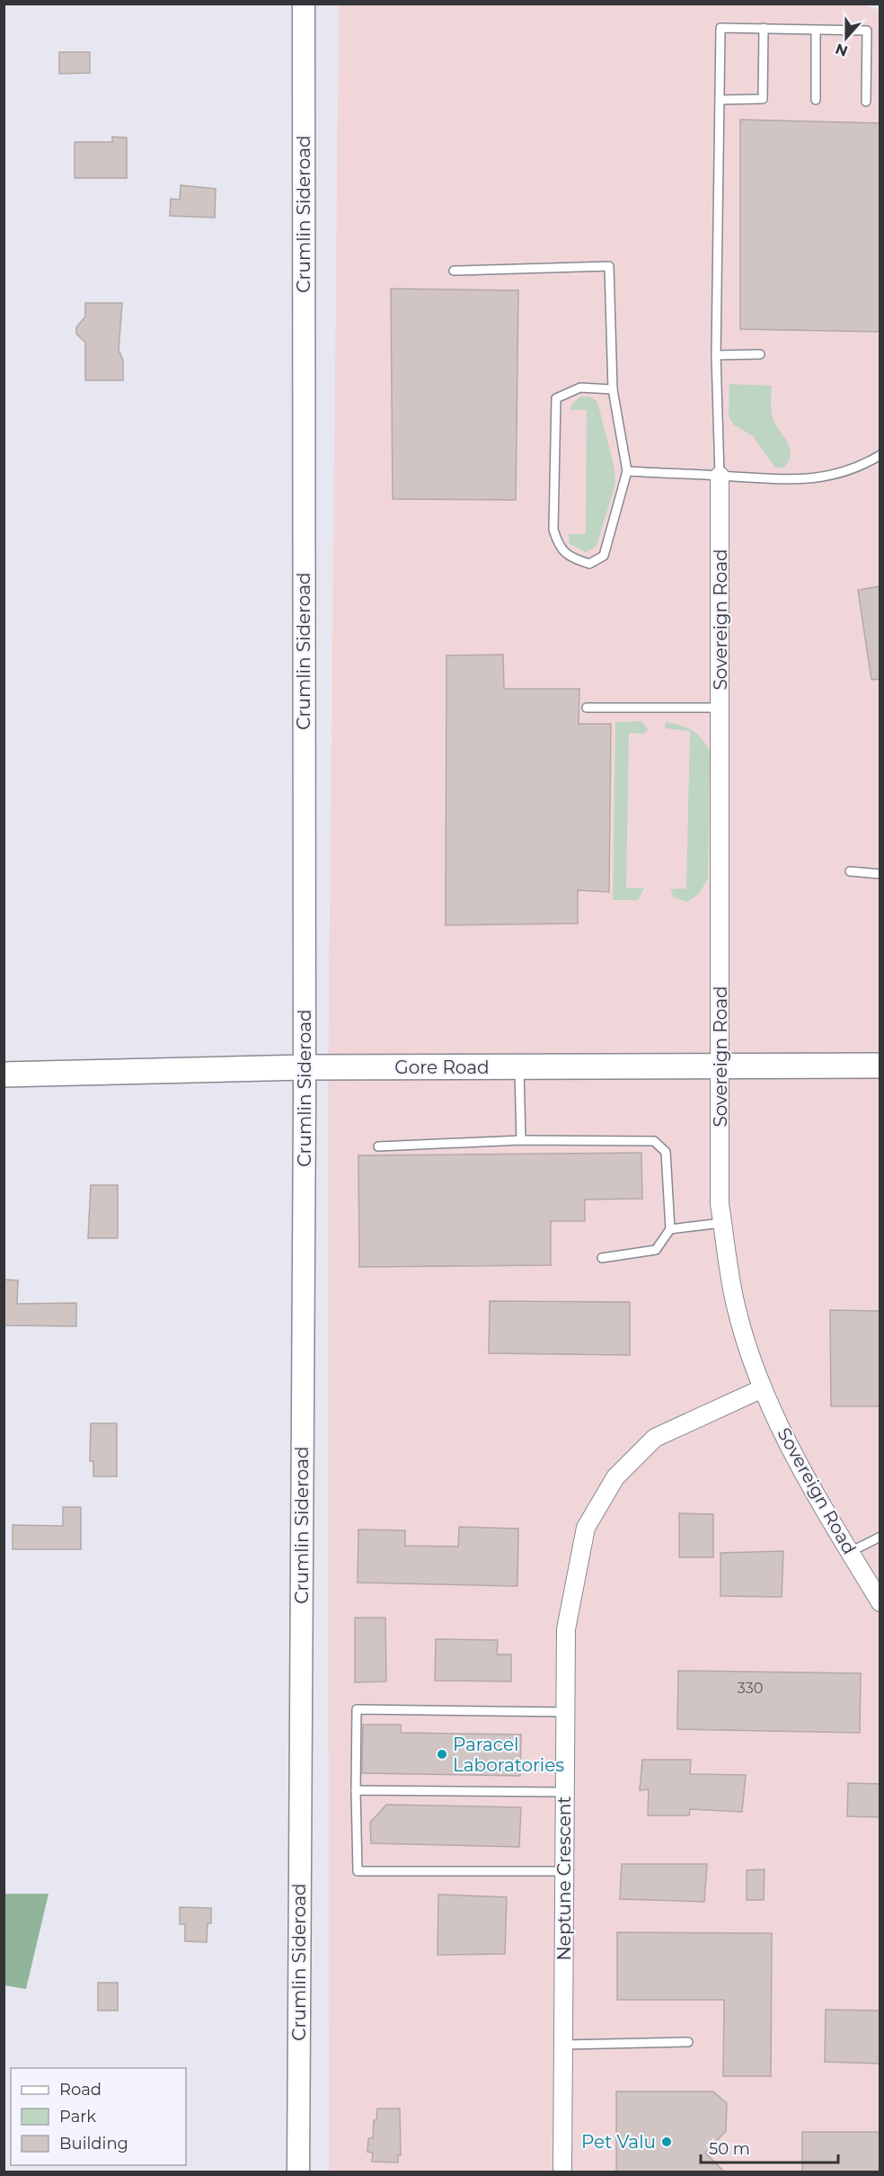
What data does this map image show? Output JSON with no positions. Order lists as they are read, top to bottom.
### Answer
{
  "streets": {
    "main road": ["Gore Road"],
    "street": ["Crumlin Sideroad", "Sovereign Road", "Neptune Crescent"]
  },
  "crossings": [
    ["Crumlin Sideroad", "Gore Road"],
    ["Sovereign Road", "Gore Road"],
    ["Sovereign Road", "Neptune Crescent"]
  ],
  "places": ["Paracel Laboratories", "Pet Valu"],
  "house_numbers": ["330"],
  "legend": ["Road", "Park", "Building"],
  "scale_bar": "50 m",
  "north": "bottom"
}
